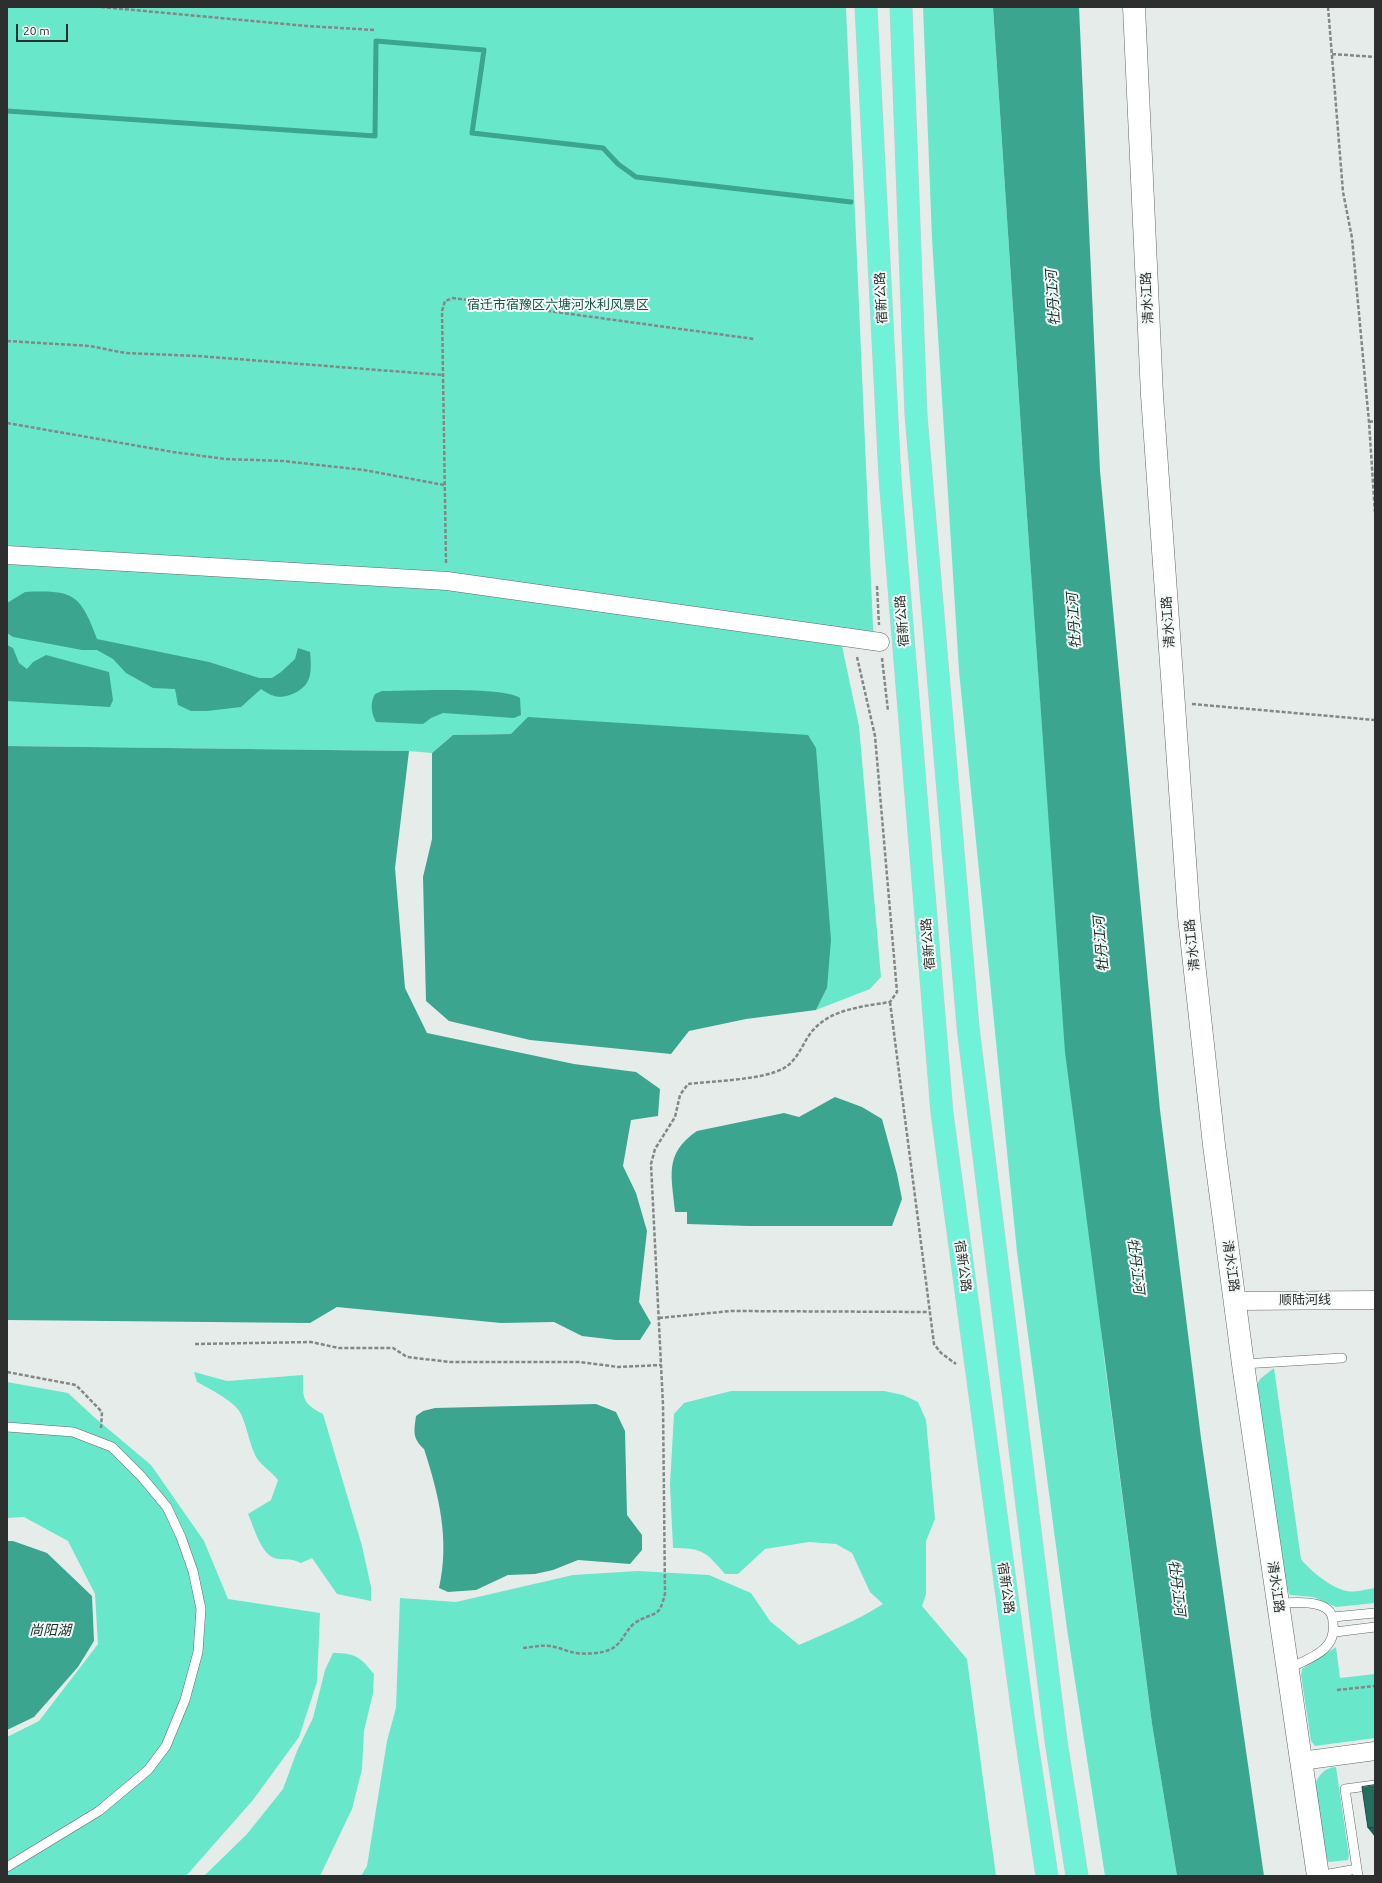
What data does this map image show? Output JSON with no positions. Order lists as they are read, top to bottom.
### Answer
{
  "streets": {
    "highway": ["宿新公路"],
    "street": ["清水江路", "顺陆河线"]
  },
  "crossings": [
    ["清水江路", "顺陆河线"]
  ],
  "water": ["牡丹江河", "尚阳湖"],
  "parks": ["宿迁市宿豫区六塘河水利风景区"],
  "scale_bar": "20 m"
}
